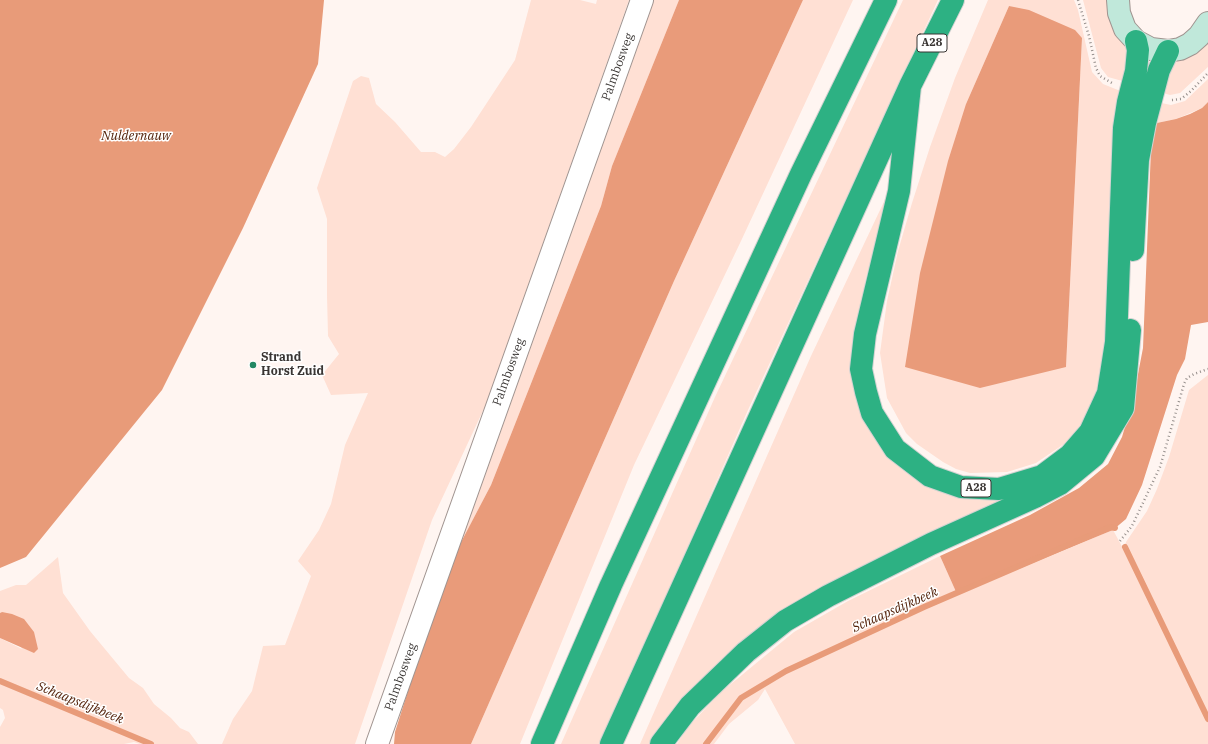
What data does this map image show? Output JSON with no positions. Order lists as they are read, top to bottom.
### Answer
{
  "streets": {
    "highway": ["A28"],
    "street": ["Palmbosweg"]
  },
  "water": ["Nuldernauw", "Schaapsdijkbeek"],
  "places": ["Strand Horst Zuid"]
}
